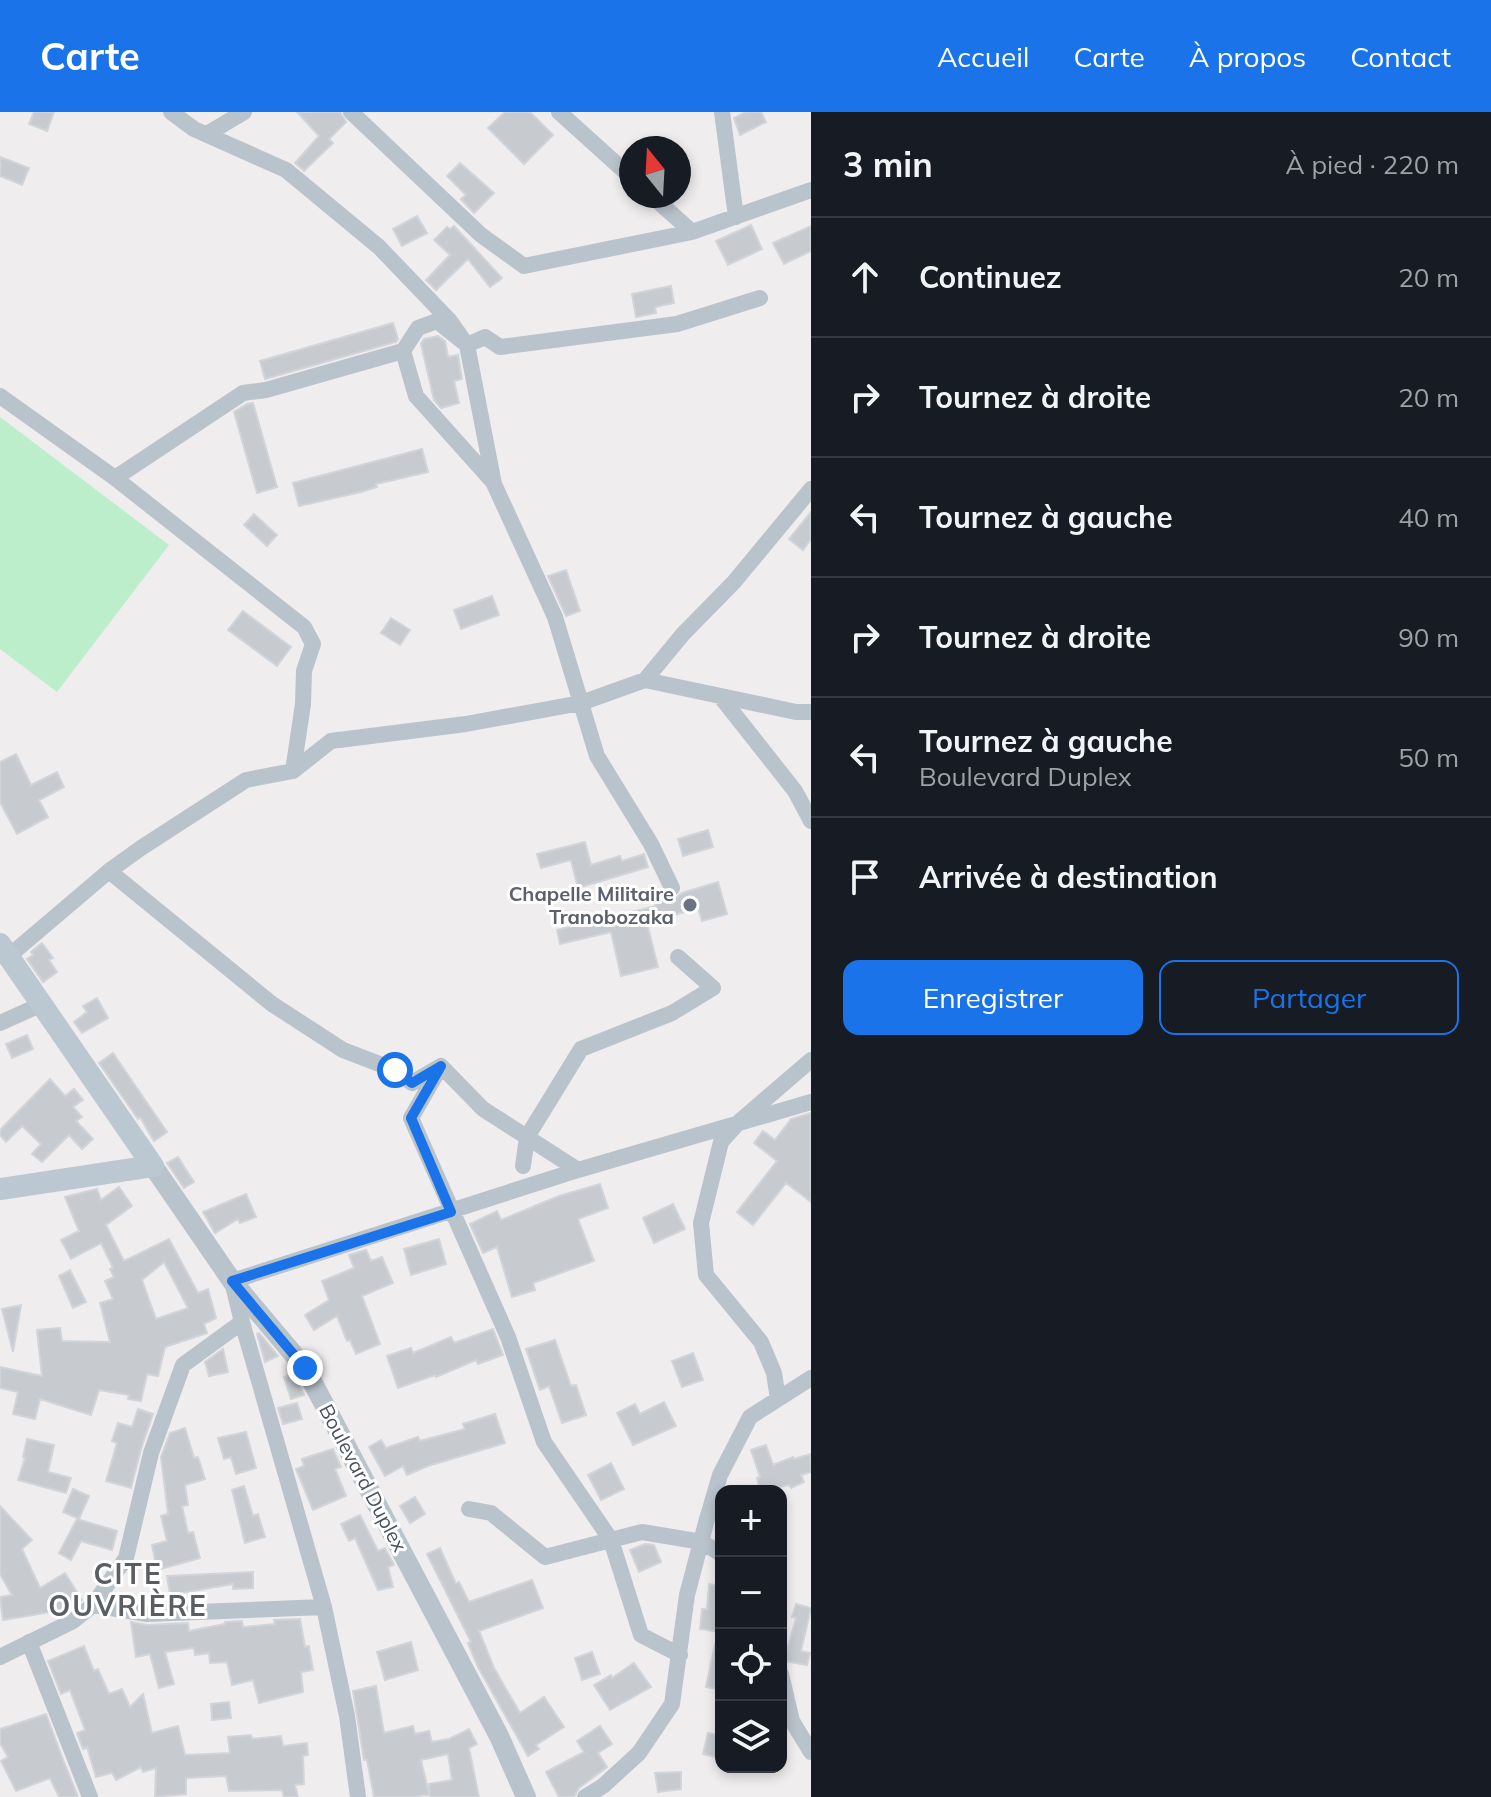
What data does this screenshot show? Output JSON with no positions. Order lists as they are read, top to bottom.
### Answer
{
  "streets": {
    "main road": ["Boulevard Duplex"]
  },
  "districts": ["CITE OUVRIÈRE"],
  "places": ["Chapelle Militaire Tranobozaka"],
  "north": "top",
  "page": {
    "header": "Carte",
    "nav": [
      "Accueil",
      "Carte",
      "À propos",
      "Contact"
    ],
    "heading": ["3 min", "À pied · 220 m"],
    "list": [
      ["Continuez", "20 m"],
      ["Tournez à droite", "20 m"],
      ["Tournez à gauche", "40 m"],
      ["Tournez à droite", "90 m"],
      ["Tournez à gauche", "Boulevard Duplex", "50 m"],
      "Arrivée à destination"
    ],
    "buttons": ["Enregistrer", "Partager"],
    "map_buttons": ["+", "−"]
  }
}
